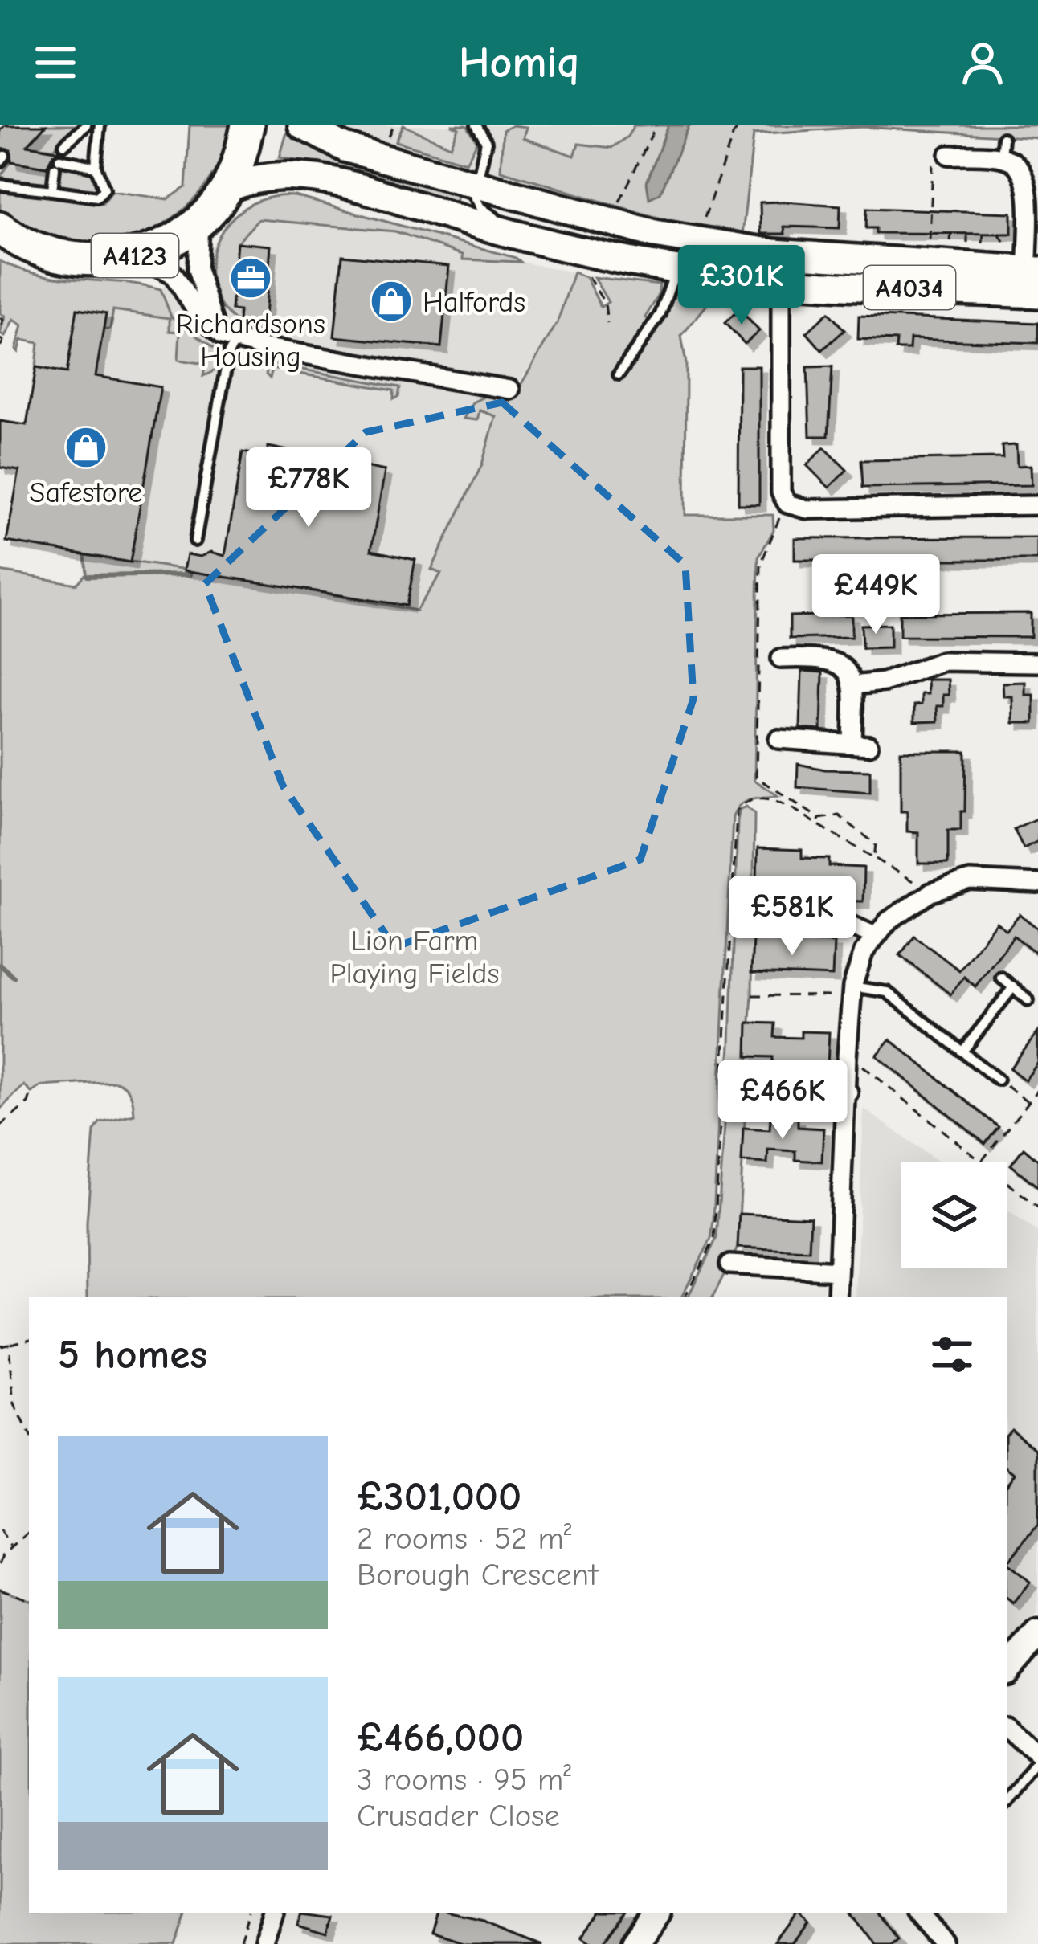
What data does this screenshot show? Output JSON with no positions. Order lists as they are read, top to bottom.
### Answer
{
  "streets": {
    "highway": ["A4123"],
    "main road": ["A4034"]
  },
  "crossings": [
    ["A4123", "A4034"]
  ],
  "parks": ["Lion Farm Playing Fields"],
  "places": {
    "office": ["Richardsons Housing"],
    "shop": ["Halfords", "Safestore"]
  },
  "page": {
    "header": "Homiq",
    "price": [
      "£301K",
      "£778K",
      "£449K",
      "£581K",
      "£466K"
    ],
    "heading": "5 homes",
    "list": [
      {
        "name": "£301,000",
        "note": "2 rooms · 52 m² · Borough Crescent"
      },
      {
        "name": "£466,000",
        "note": "3 rooms · 95 m² · Crusader Close"
      }
    ]
  }
}
